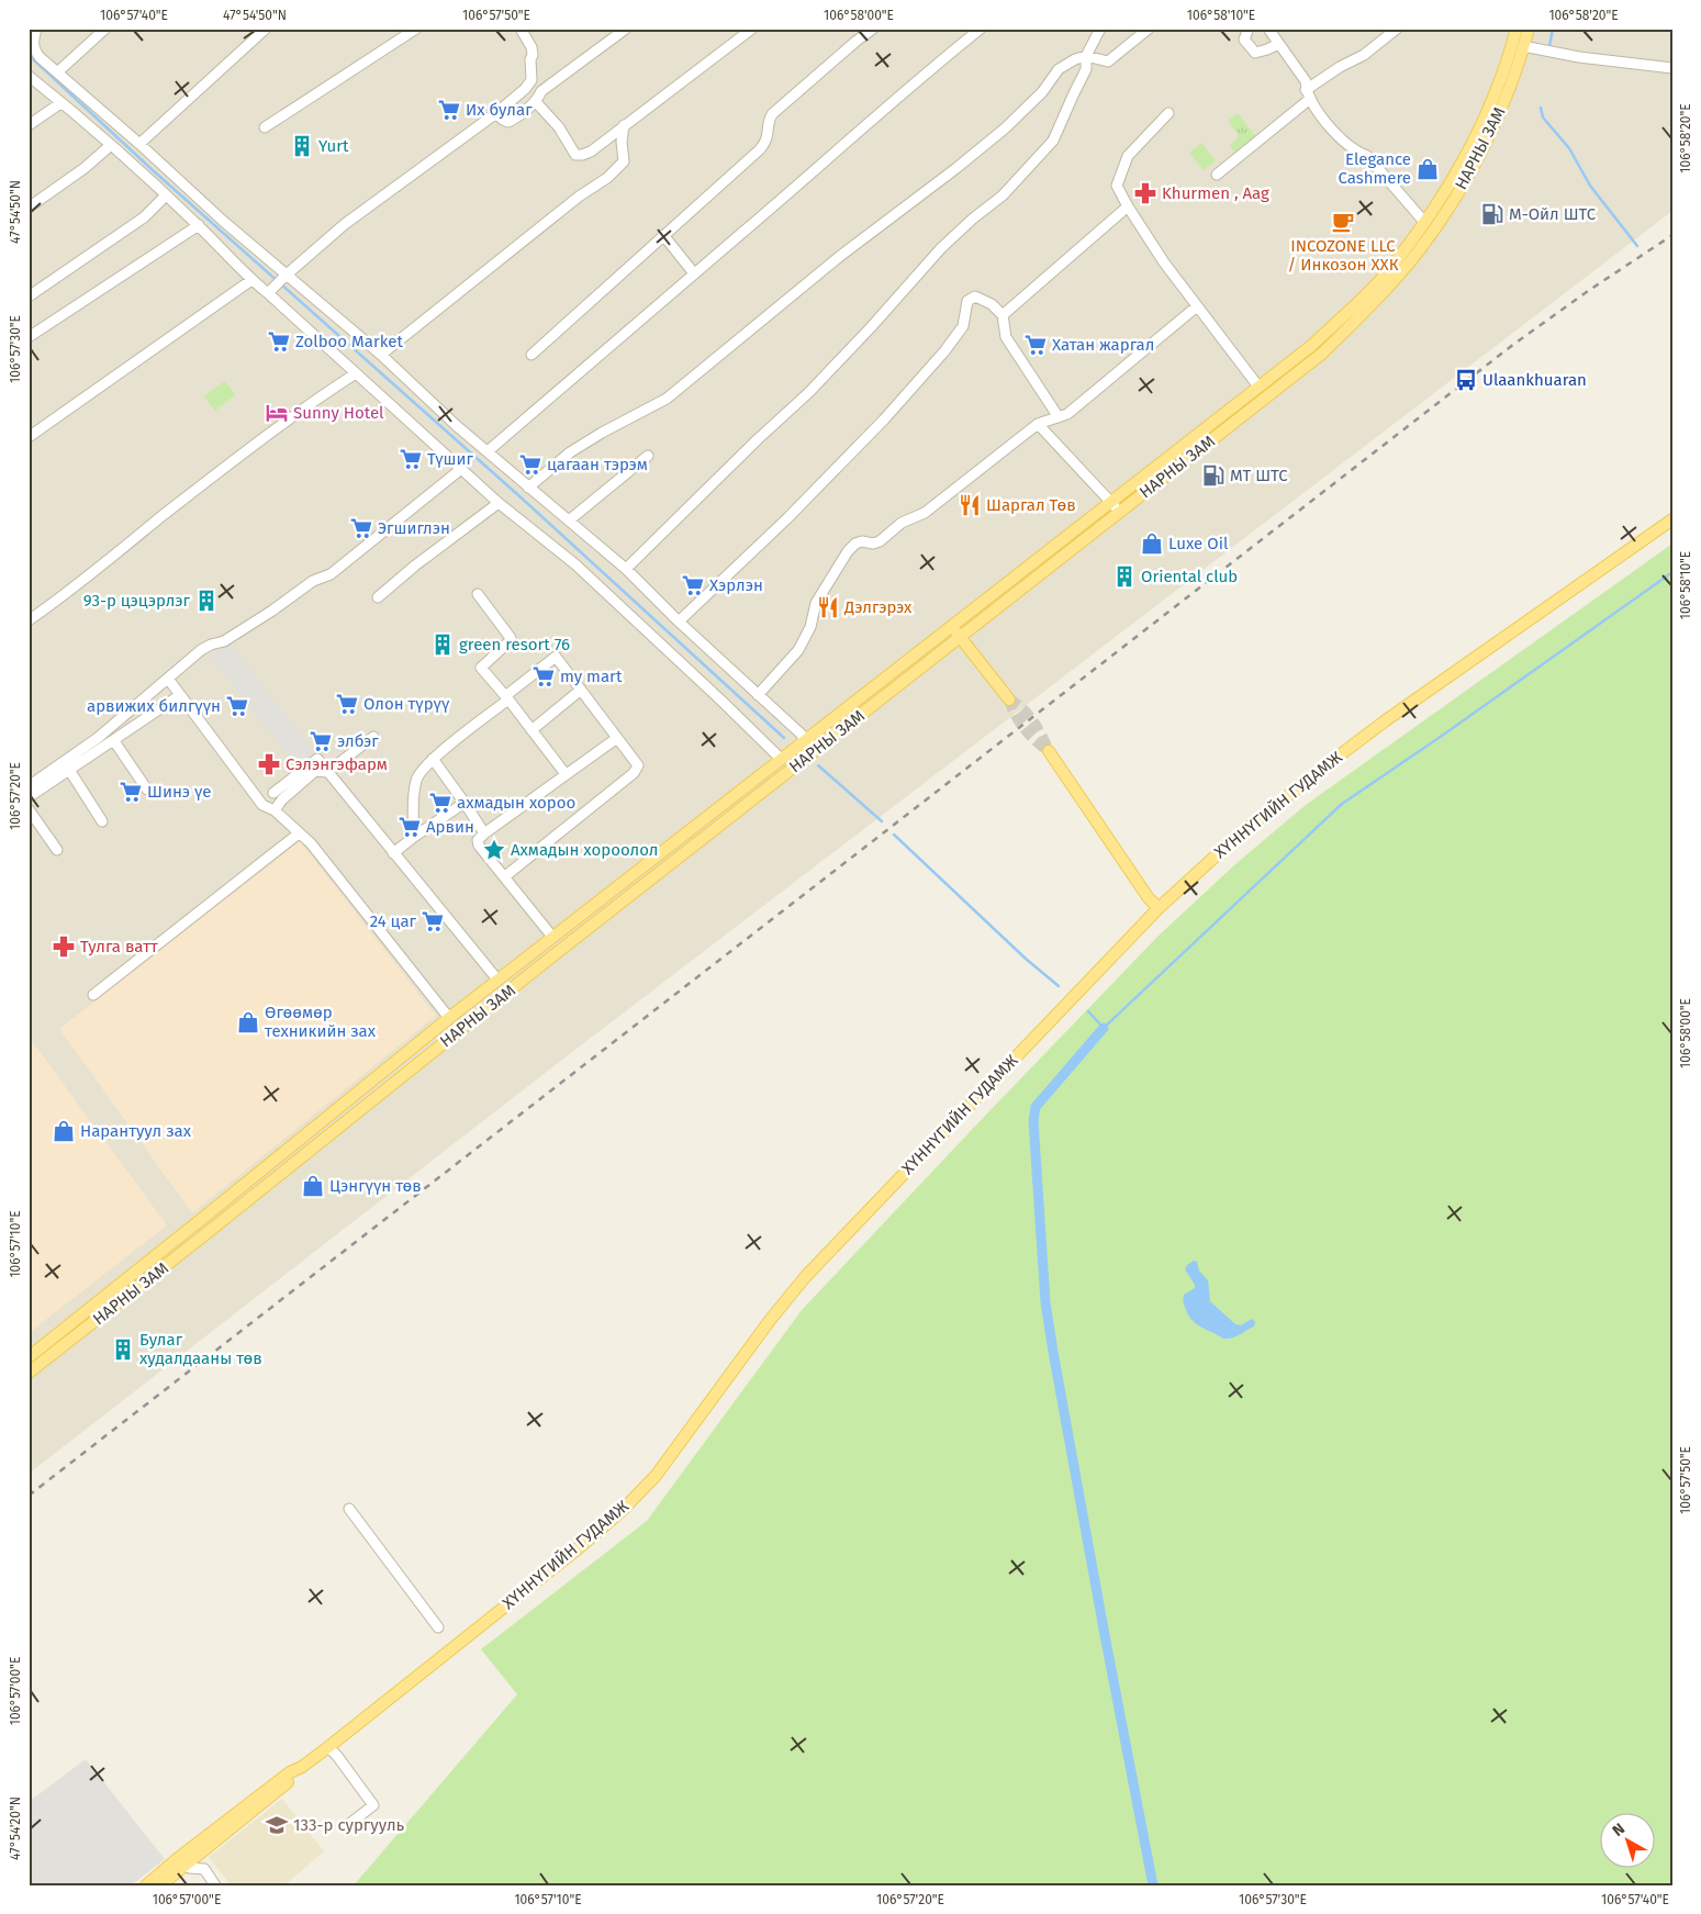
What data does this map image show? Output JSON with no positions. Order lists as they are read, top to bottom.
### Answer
{
  "streets": {
    "main road": ["НАРНЫ ЗАМ", "ХҮННҮГИЙН ГУДАМЖ"]
  },
  "places": {
    "supermarket": [
      "Их булаг",
      "Zolboo Market",
      "Хатан жаргал",
      "Түшиг",
      "цагаан тэрэм",
      "Эгшиглэн",
      "Хэрлэн",
      "my mart",
      "Олон түрүү",
      "арвижих билгүүн",
      "элбэг",
      "Шинэ үе",
      "ахмадын хороо",
      "Арвин",
      "24 цаг"
    ],
    "building": [
      "Yurt",
      "Oriental club",
      "93-р цэцэрлэг",
      "green resort 76",
      "Булаг худалдааны төв"
    ],
    "shop": [
      "Elegance Cashmere",
      "Luxe Oil",
      "Өгөөмөр техникийн зах",
      "Нарантуул зах",
      "Цэнгүүн төв"
    ],
    "pharmacy": ["Khurmen , Aag", "Сэлэнгэфарм", "Тулга ватт"],
    "fuel station": ["M-Ойл ШТС", "МТ ШТС"],
    "cafe": ["INCOZONE LLC / Инкозон ХХК"],
    "bus stop": ["Ulaankhuaran"],
    "hotel": ["Sunny Hotel"],
    "restaurant": ["Шаргал Төв", "Дэлгэрэх"],
    "place": ["Ахмадын хороолол"],
    "school or university": ["133-р сургууль"]
  },
  "north": "top left",
  "coordinates": [
    "106°57'40\"E",
    "47°54'50\"N",
    "106°57'50\"E",
    "106°58'00\"E",
    "106°58'10\"E",
    "106°58'20\"E",
    "106°57'30\"E",
    "106°57'20\"E",
    "106°57'10\"E",
    "106°57'00\"E",
    "47°54'20\"N"
  ]
}
